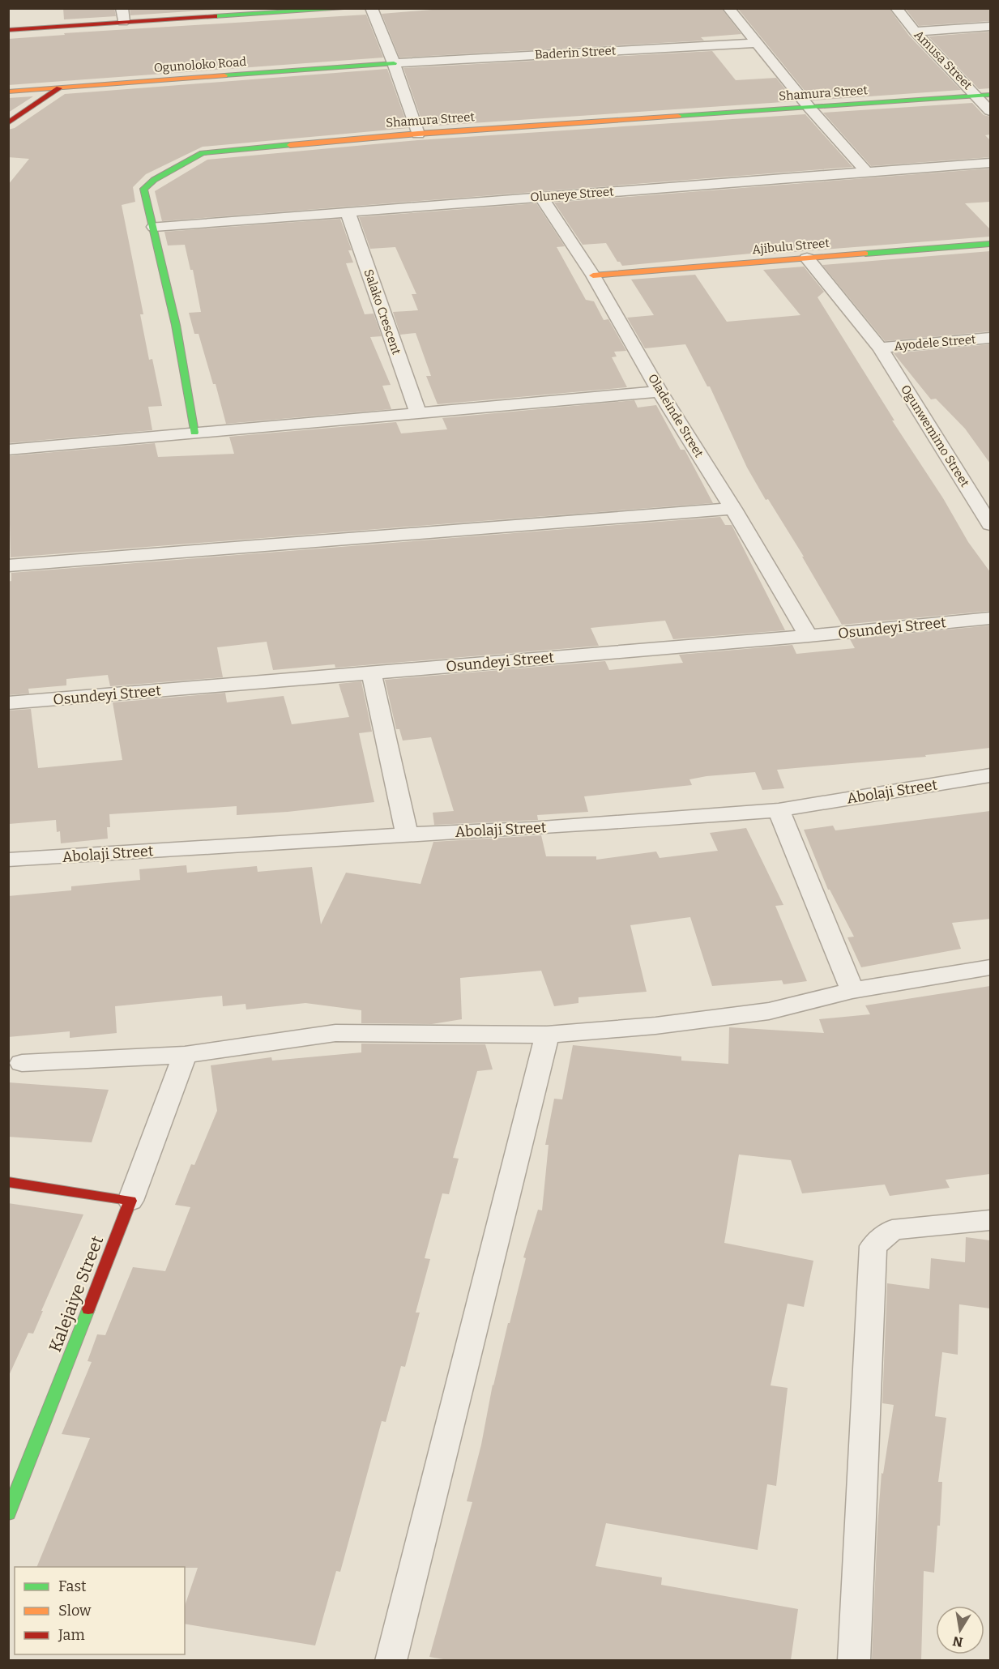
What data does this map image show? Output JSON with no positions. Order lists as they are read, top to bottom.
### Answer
{
  "streets": {
    "street": [
      "Baderin Street",
      "Amusa Street",
      "Ogunoloko Road",
      "Shamura Street",
      "Oluneye Street",
      "Ajibulu Street",
      "Salako Crescent",
      "Ayodele Street",
      "Oladeinde Street",
      "Ogunwemimo Street",
      "Osundeyi Street",
      "Abolaji Street",
      "Kalejaiye Street"
    ]
  },
  "crossings": [
    ["Baderin Street", "Ogunoloko Road"],
    ["Amusa Street", "Shamura Street"],
    ["Shamura Street", "Oluneye Street"],
    ["Oluneye Street", "Salako Crescent"],
    ["Oluneye Street", "Oladeinde Street"],
    ["Ajibulu Street", "Oladeinde Street"],
    ["Ajibulu Street", "Ogunwemimo Street"],
    ["Ayodele Street", "Ogunwemimo Street"],
    ["Oladeinde Street", "Osundeyi Street"]
  ],
  "legend": ["Fast", "Slow", "Jam"],
  "north": "bottom"
}
